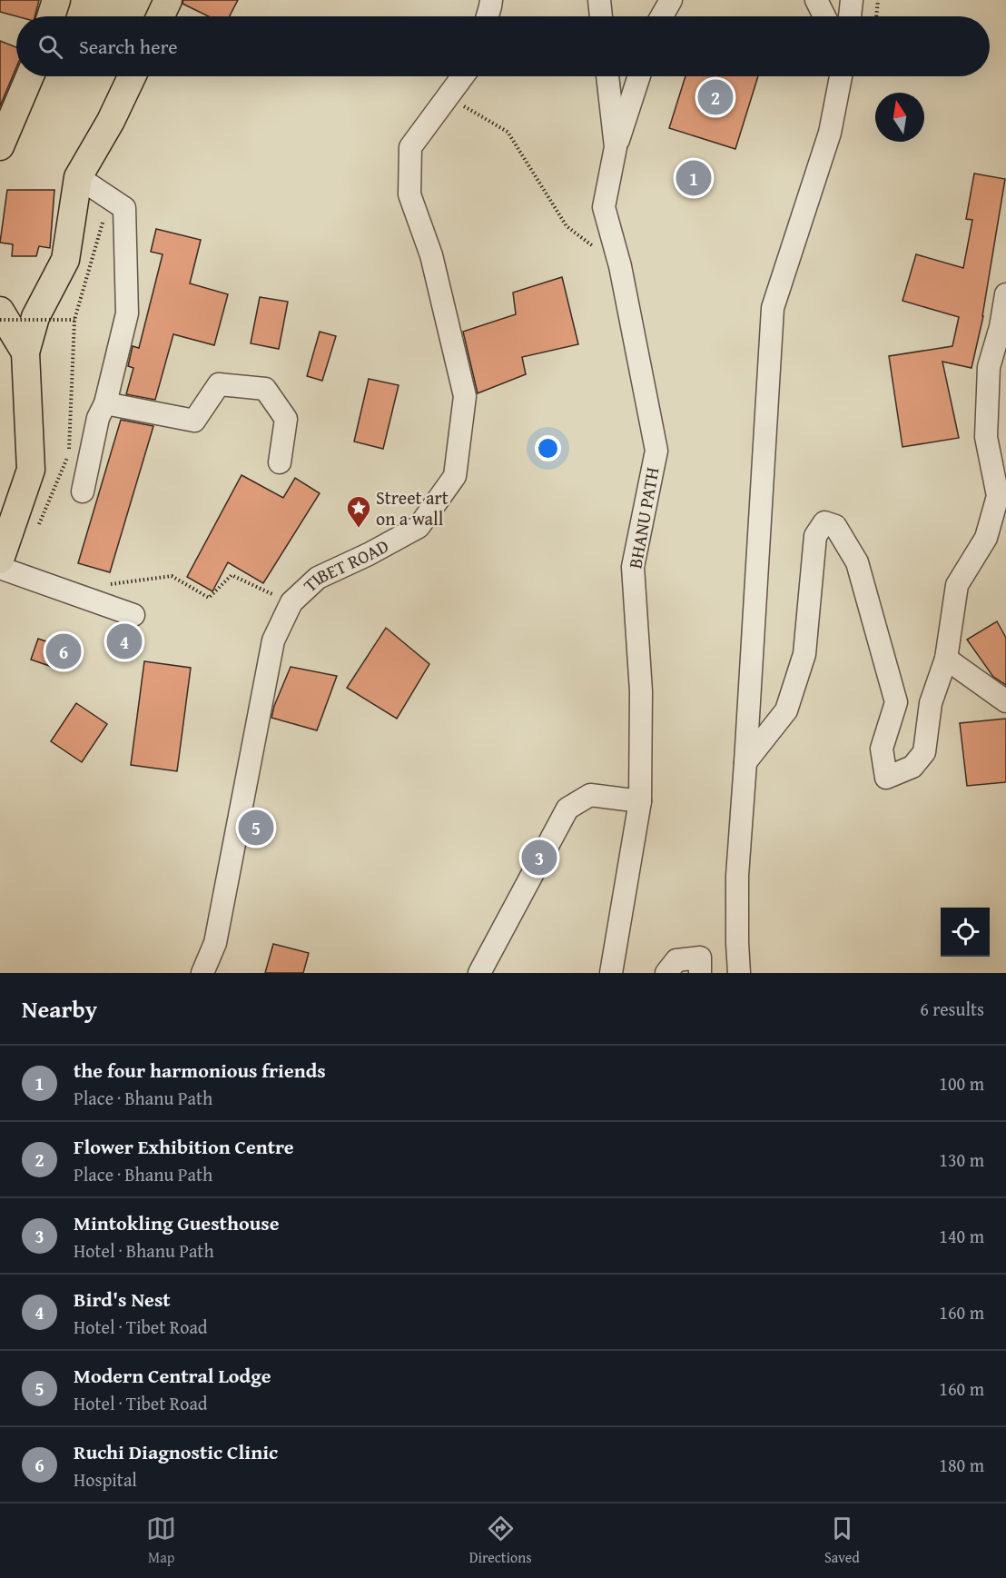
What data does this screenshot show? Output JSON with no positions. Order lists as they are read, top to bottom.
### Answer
{
  "streets": {
    "street": ["BHANU PATH", "TIBET ROAD"]
  },
  "places": {
    "place": ["Street art on a wall"]
  },
  "north": "top",
  "page": {
    "search": "Search here",
    "pins": [
      "2",
      "1",
      "4",
      "6",
      "5",
      "3"
    ],
    "heading": ["Nearby", "6 results"],
    "list": [
      {
        "mark": "1",
        "name": "the four harmonious friends",
        "note": "Place · Bhanu Path",
        "value": "100 m"
      },
      {
        "mark": "2",
        "name": "Flower Exhibition Centre",
        "note": "Place · Bhanu Path",
        "value": "130 m"
      },
      {
        "mark": "3",
        "name": "Mintokling Guesthouse",
        "note": "Hotel · Bhanu Path",
        "value": "140 m"
      },
      {
        "mark": "4",
        "name": "Bird's Nest",
        "note": "Hotel · Tibet Road",
        "value": "160 m"
      },
      {
        "mark": "5",
        "name": "Modern Central Lodge",
        "note": "Hotel · Tibet Road",
        "value": "160 m"
      },
      {
        "mark": "6",
        "name": "Ruchi Diagnostic Clinic",
        "note": "Hospital",
        "value": "180 m"
      }
    ],
    "nav": ["Map", "Directions", "Saved"]
  }
}
